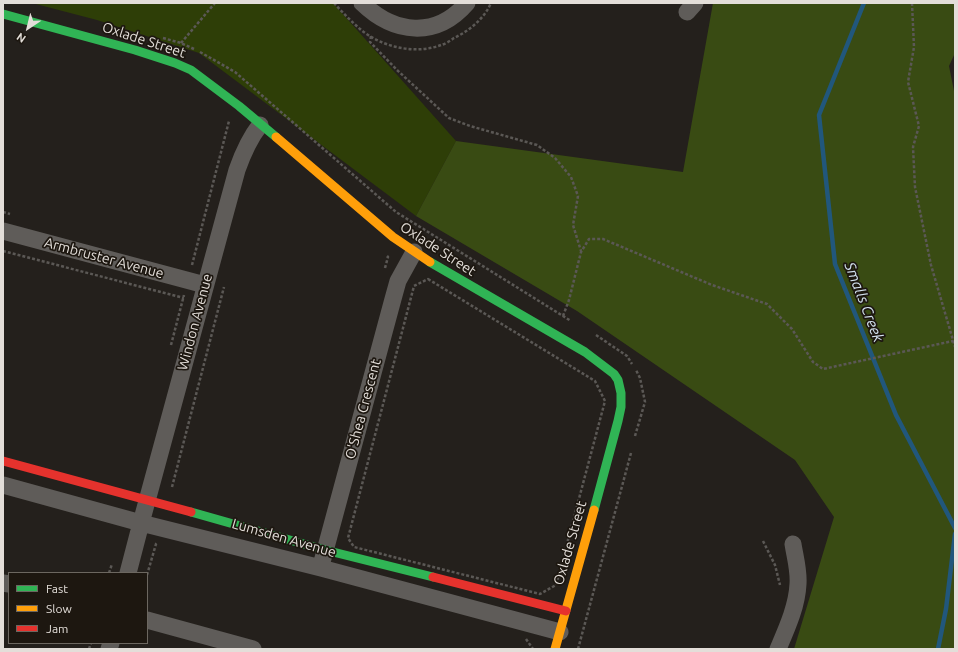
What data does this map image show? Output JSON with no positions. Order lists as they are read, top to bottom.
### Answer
{
  "streets": {
    "street": [
      "Oxlade Street",
      "Armbruster Avenue",
      "Windon Avenue",
      "O'Shea Crescent",
      "Lumsden Avenue"
    ]
  },
  "crossings": [
    ["Oxlade Street", "Windon Avenue"],
    ["Oxlade Street", "O'Shea Crescent"],
    ["Oxlade Street", "Lumsden Avenue"],
    ["Armbruster Avenue", "Windon Avenue"],
    ["Windon Avenue", "Lumsden Avenue"],
    ["O'Shea Crescent", "Lumsden Avenue"]
  ],
  "water": ["Smalls Creek"],
  "legend": ["Fast", "Slow", "Jam"],
  "north": "bottom left"
}
